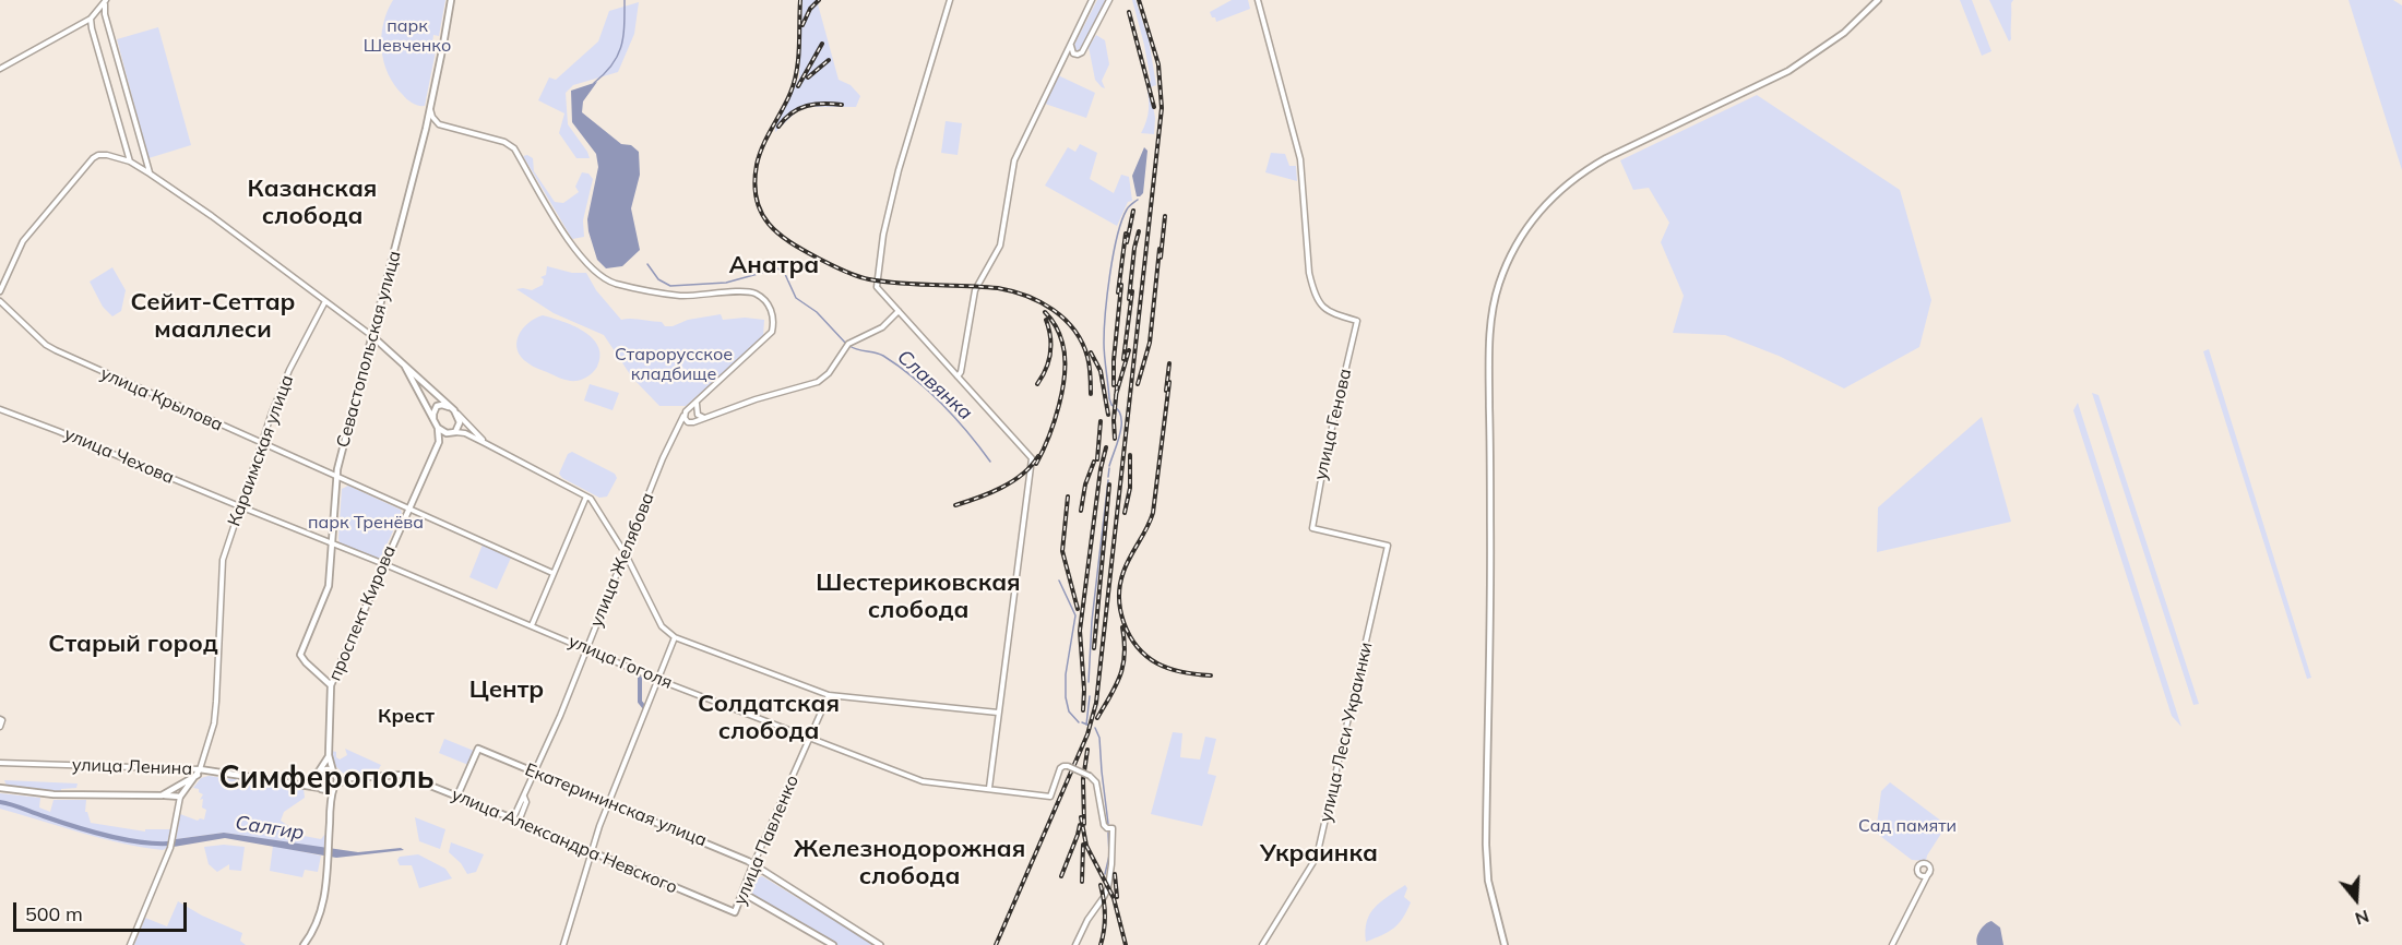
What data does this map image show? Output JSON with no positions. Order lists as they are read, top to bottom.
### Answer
{
  "streets": {
    "main road": [
      "Севастопольская улица",
      "улица Крылова",
      "улица Генова",
      "Караимская улица",
      "улица Чехова",
      "улица Желябова",
      "проспект Кирова",
      "улица Гоголя",
      "улица Леси Украинки",
      "улица Ленина",
      "Екатерининская улица",
      "улица Павленко",
      "улица Александра Невского"
    ]
  },
  "crossings": [
    ["Севастопольская улица", "улица Крылова"],
    ["Севастопольская улица", "улица Чехова"],
    ["Севастопольская улица", "проспект Кирова"],
    ["улица Крылова", "Караимская улица"],
    ["улица Крылова", "проспект Кирова"],
    ["улица Генова", "улица Леси Украинки"],
    ["Караимская улица", "улица Ленина"],
    ["улица Чехова", "проспект Кирова"],
    ["улица Чехова", "улица Гоголя"],
    ["улица Желябова", "улица Гоголя"],
    ["улица Желябова", "Екатерининская улица"],
    ["улица Желябова", "улица Александра Невского"],
    ["проспект Кирова", "улица Гоголя"],
    ["проспект Кирова", "улица Ленина"],
    ["улица Гоголя", "улица Павленко"],
    ["Екатерининская улица", "улица Павленко"],
    ["Екатерининская улица", "улица Александра Невского"],
    ["улица Павленко", "улица Александра Невского"]
  ],
  "districts": [
    "Казанская слобода",
    "Анатра",
    "Сейит-Сеттар мааллеси",
    "Шестериковская слобода",
    "Старый город",
    "Центр",
    "Солдатская слобода",
    "Крест",
    "Симферополь",
    "Железнодорожная слобода",
    "Украинка"
  ],
  "water": ["Славянка", "Салгир"],
  "parks": [
    "парк Шевченко",
    "Старорусское кладбище",
    "парк Тренёва",
    "Сад памяти"
  ],
  "scale_bar": "500 m",
  "north": "bottom"
}
